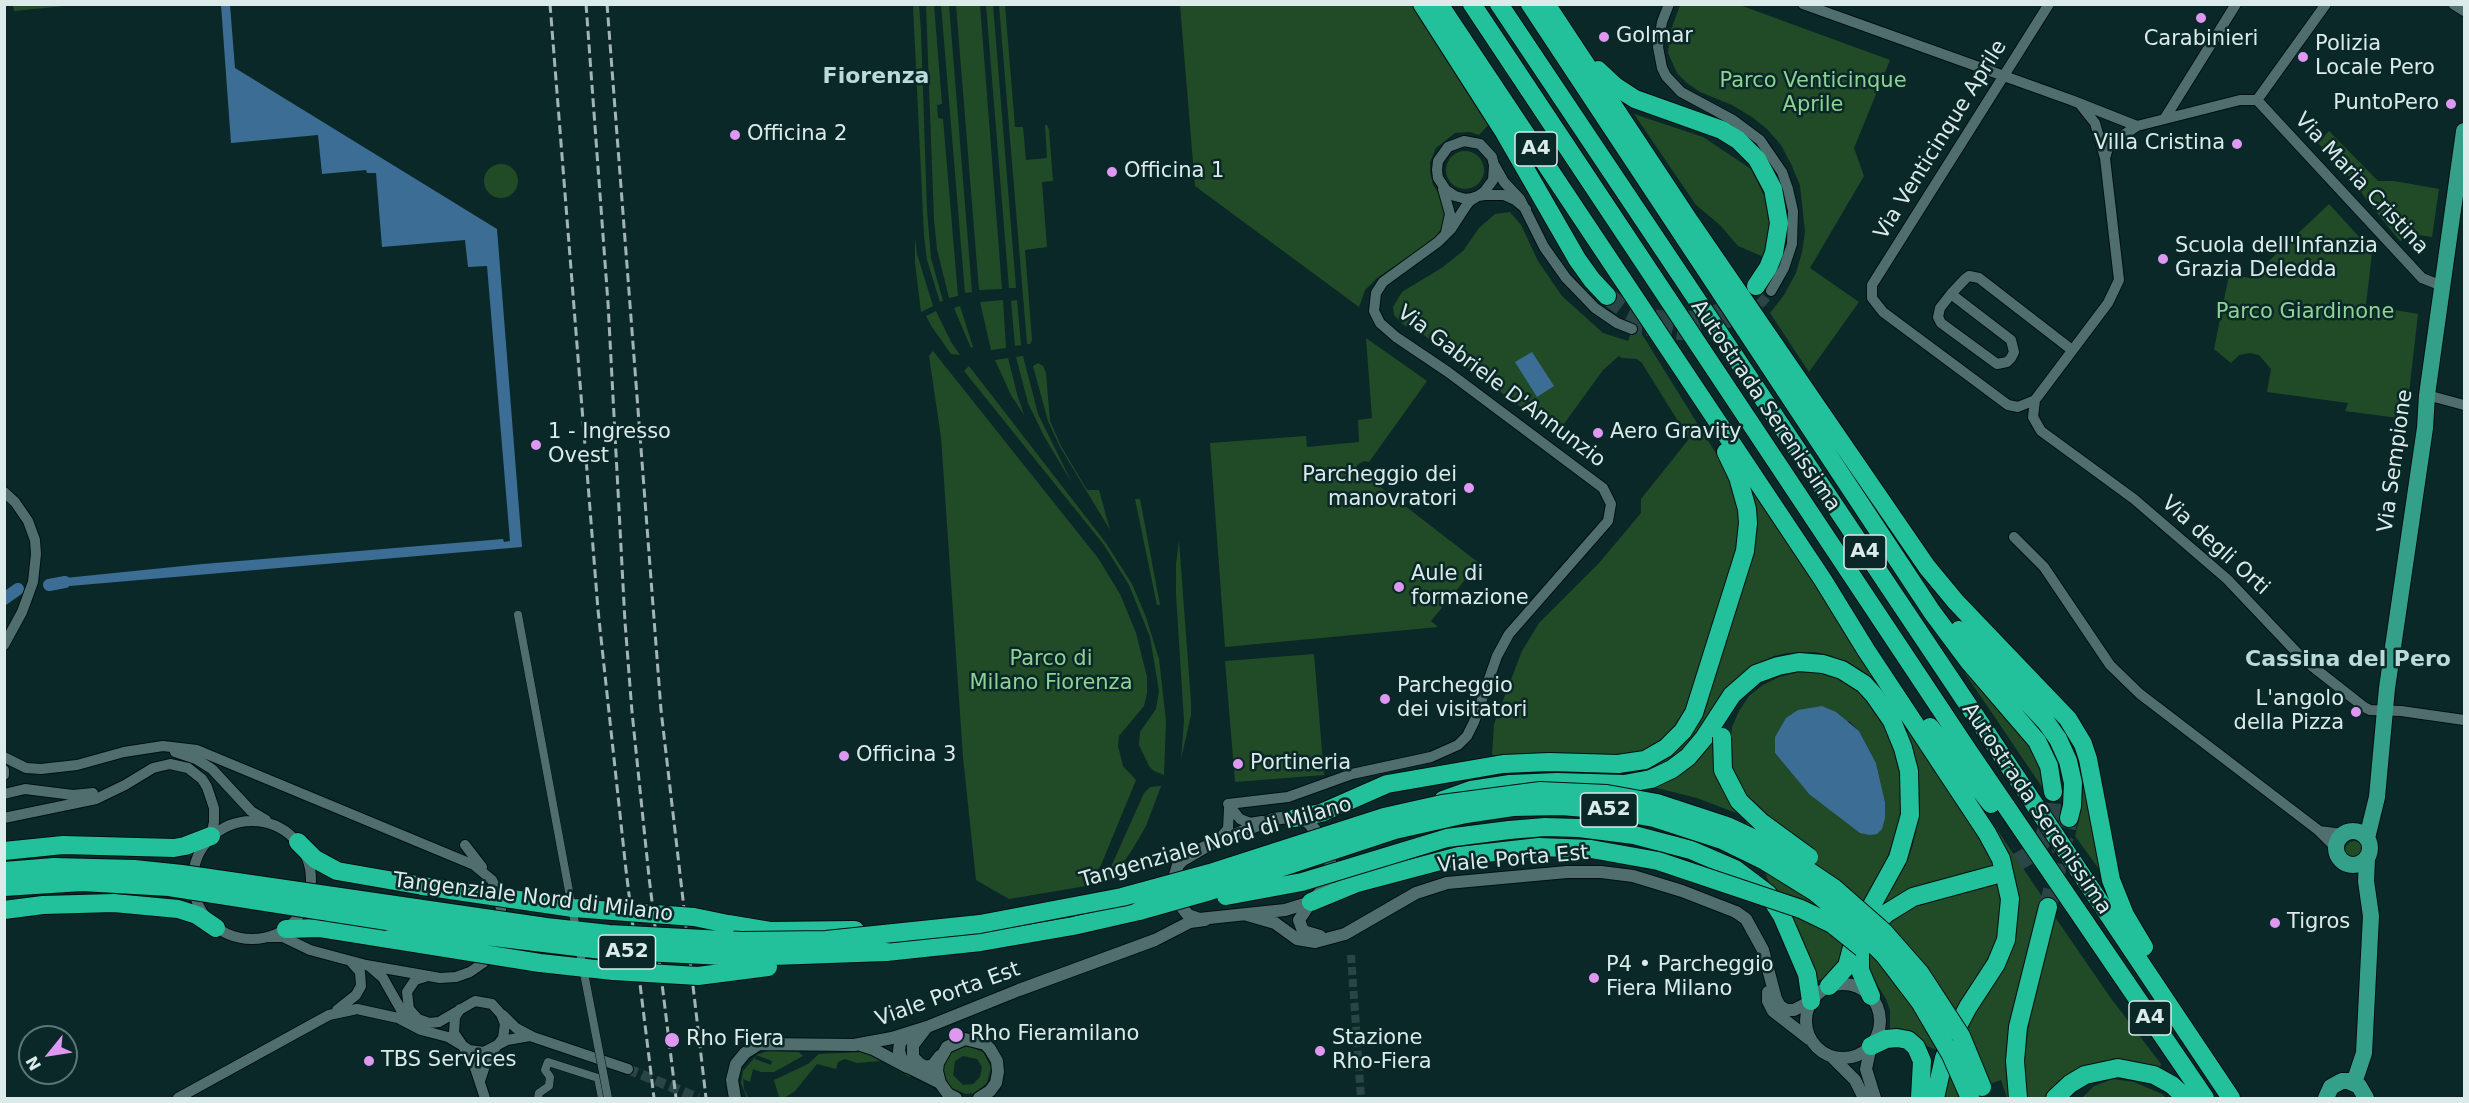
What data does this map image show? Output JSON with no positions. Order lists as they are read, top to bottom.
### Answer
{
  "streets": {
    "highway": [
      "A4",
      "Autostrada Serenissima",
      "A52",
      "Tangenziale Nord di Milano"
    ],
    "main road": ["Via Sempione"],
    "street": [
      "Via Venticinque Aprile",
      "Via Maria Cristina",
      "Via Gabriele D'Annunzio",
      "Via degli Orti",
      "Viale Porta Est"
    ]
  },
  "crossings": [
    ["Via Venticinque Aprile", "Via degli Orti"],
    ["Via Maria Cristina", "Via Sempione"],
    ["Via Sempione", "Via degli Orti"]
  ],
  "districts": ["Fiorenza", "Cassina del Pero"],
  "parks": ["Parco Venticinque Aprile", "Parco Giardinone", "Parco di Milano Fiorenza"],
  "places": [
    "Carabinieri",
    "Golmar",
    "Polizia Locale Pero",
    "PuntoPero",
    "Officina 2",
    "Villa Cristina",
    "Officina 1",
    "Scuola dell'Infanzia Grazia Deledda",
    "Aero Gravity",
    "1 - Ingresso Ovest",
    "Parcheggio dei manovratori",
    "Aule di formazione",
    "Parcheggio dei visitatori",
    "L'angolo della Pizza",
    "Officina 3",
    "Portineria",
    "Tigros",
    "P4 • Parcheggio Fiera Milano",
    "Rho Fieramilano",
    "Rho Fiera",
    "Stazione Rho-Fiera",
    "TBS Services"
  ],
  "north": "bottom left"
}
